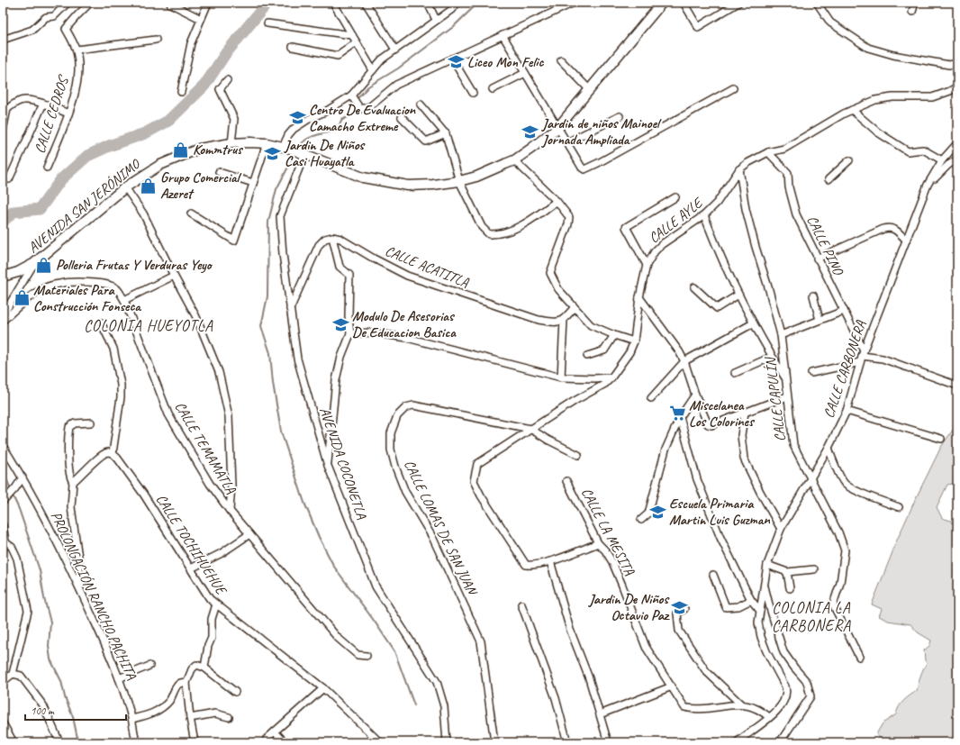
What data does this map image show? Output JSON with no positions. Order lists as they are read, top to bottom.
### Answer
{
  "streets": {
    "main road": ["AVENIDA SAN JERÓNIMO"],
    "street": [
      "CALLE CEDROS",
      "CALLE AYLE",
      "CALLE PINO",
      "CALLE ACATITLA",
      "CALLE CARBONERA",
      "CALLE CAPULÍN",
      "CALLE TEMAMATLA",
      "AVENIDA COCONETLA",
      "CALLE LOMAS DE SAN JUAN",
      "CALLE LA MESITA",
      "CALLE TOCHIHUEHUE",
      "PROLONGACIÓN RANCHO PACHITA"
    ]
  },
  "crossings": [
    ["AVENIDA SAN JERÓNIMO", "AVENIDA COCONETLA"],
    ["CALLE AYLE", "CALLE PINO"],
    ["CALLE AYLE", "CALLE CAPULÍN"],
    ["CALLE AYLE", "CALLE LOMAS DE SAN JUAN"],
    ["CALLE PINO", "CALLE CARBONERA"],
    ["CALLE CARBONERA", "CALLE CAPULÍN"],
    ["CALLE CARBONERA", "CALLE LA MESITA"]
  ],
  "districts": ["COLONIA HUEYOTLA", "COLONIA LA CARBONERA"],
  "places": {
    "school or university": [
      "Liceo Mon Felic",
      "Centro De Evaluacion Camacho Extreme",
      "Jardin de niños Mainoel Jornada Ampliada",
      "Jardin De Niños Casi Huayatla",
      "Modulo De Asesorias De Educacion Basica",
      "Escuela Primaria Martin Luis Guzman",
      "Jardin De Niños Octavio Paz"
    ],
    "shop": [
      "Kommtrus",
      "Grupo Comercial Azeret",
      "Polleria Frutas Y Verduras Yeyo",
      "Materiales Para Construcción Fonseca"
    ],
    "supermarket": ["Miscelanea Los Colorines"]
  },
  "scale_bar": "100 m"
}
